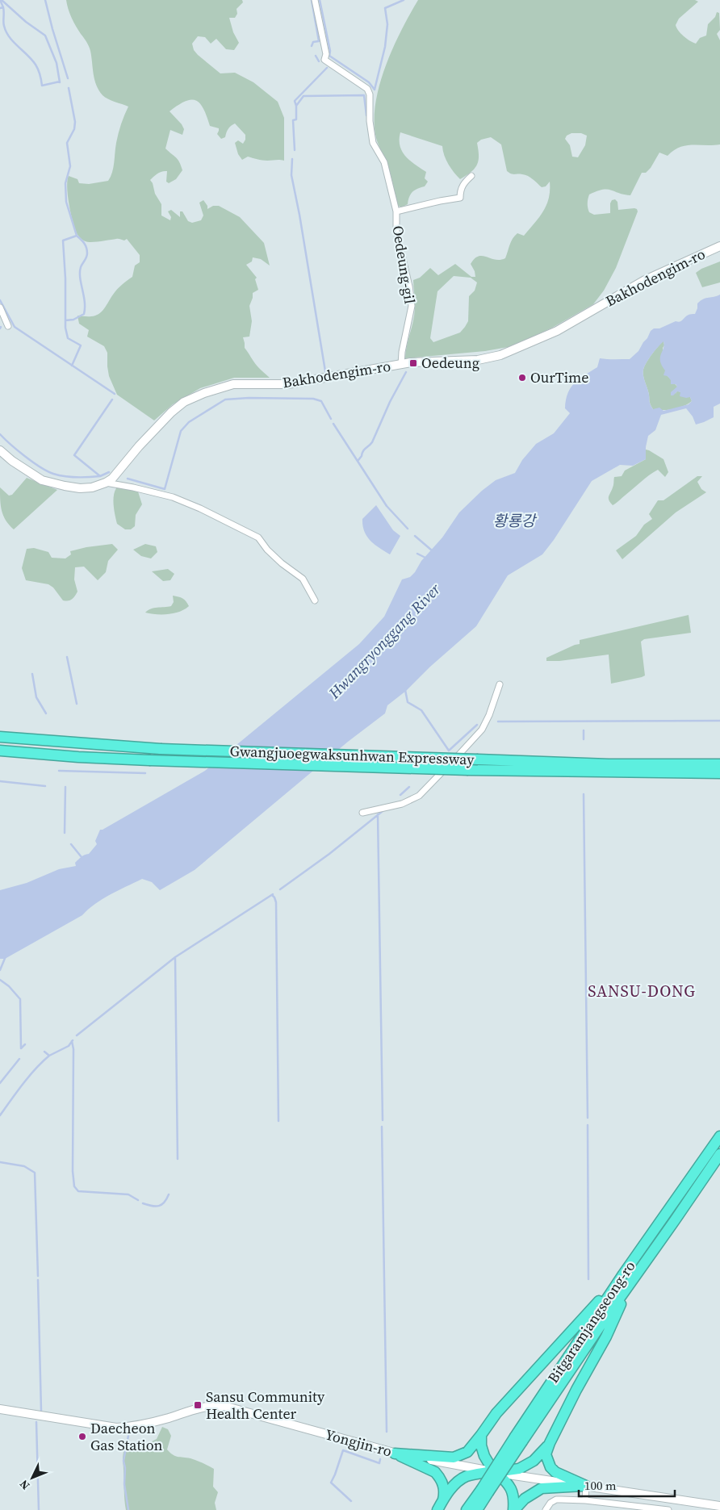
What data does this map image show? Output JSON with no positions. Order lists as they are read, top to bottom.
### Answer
{
  "streets": {
    "highway": ["Gwangjuoegwaksunhwan Expressway", "Bitgaramjangseong-ro"],
    "street": ["Oedeung-gil", "Bakhodengim-ro", "Yongjin-ro"]
  },
  "crossings": [
    ["Oedeung-gil", "Bakhodengim-ro"]
  ],
  "districts": ["SANSU-DONG"],
  "water": ["황룡강", "Hwangryonggang River"],
  "places": {
    "transit": ["Oedeung", "Sansu Community Health Center"],
    "other": ["OurTime", "Daecheon Gas Station"]
  },
  "scale_bar": "100 m",
  "north": "bottom left"
}
